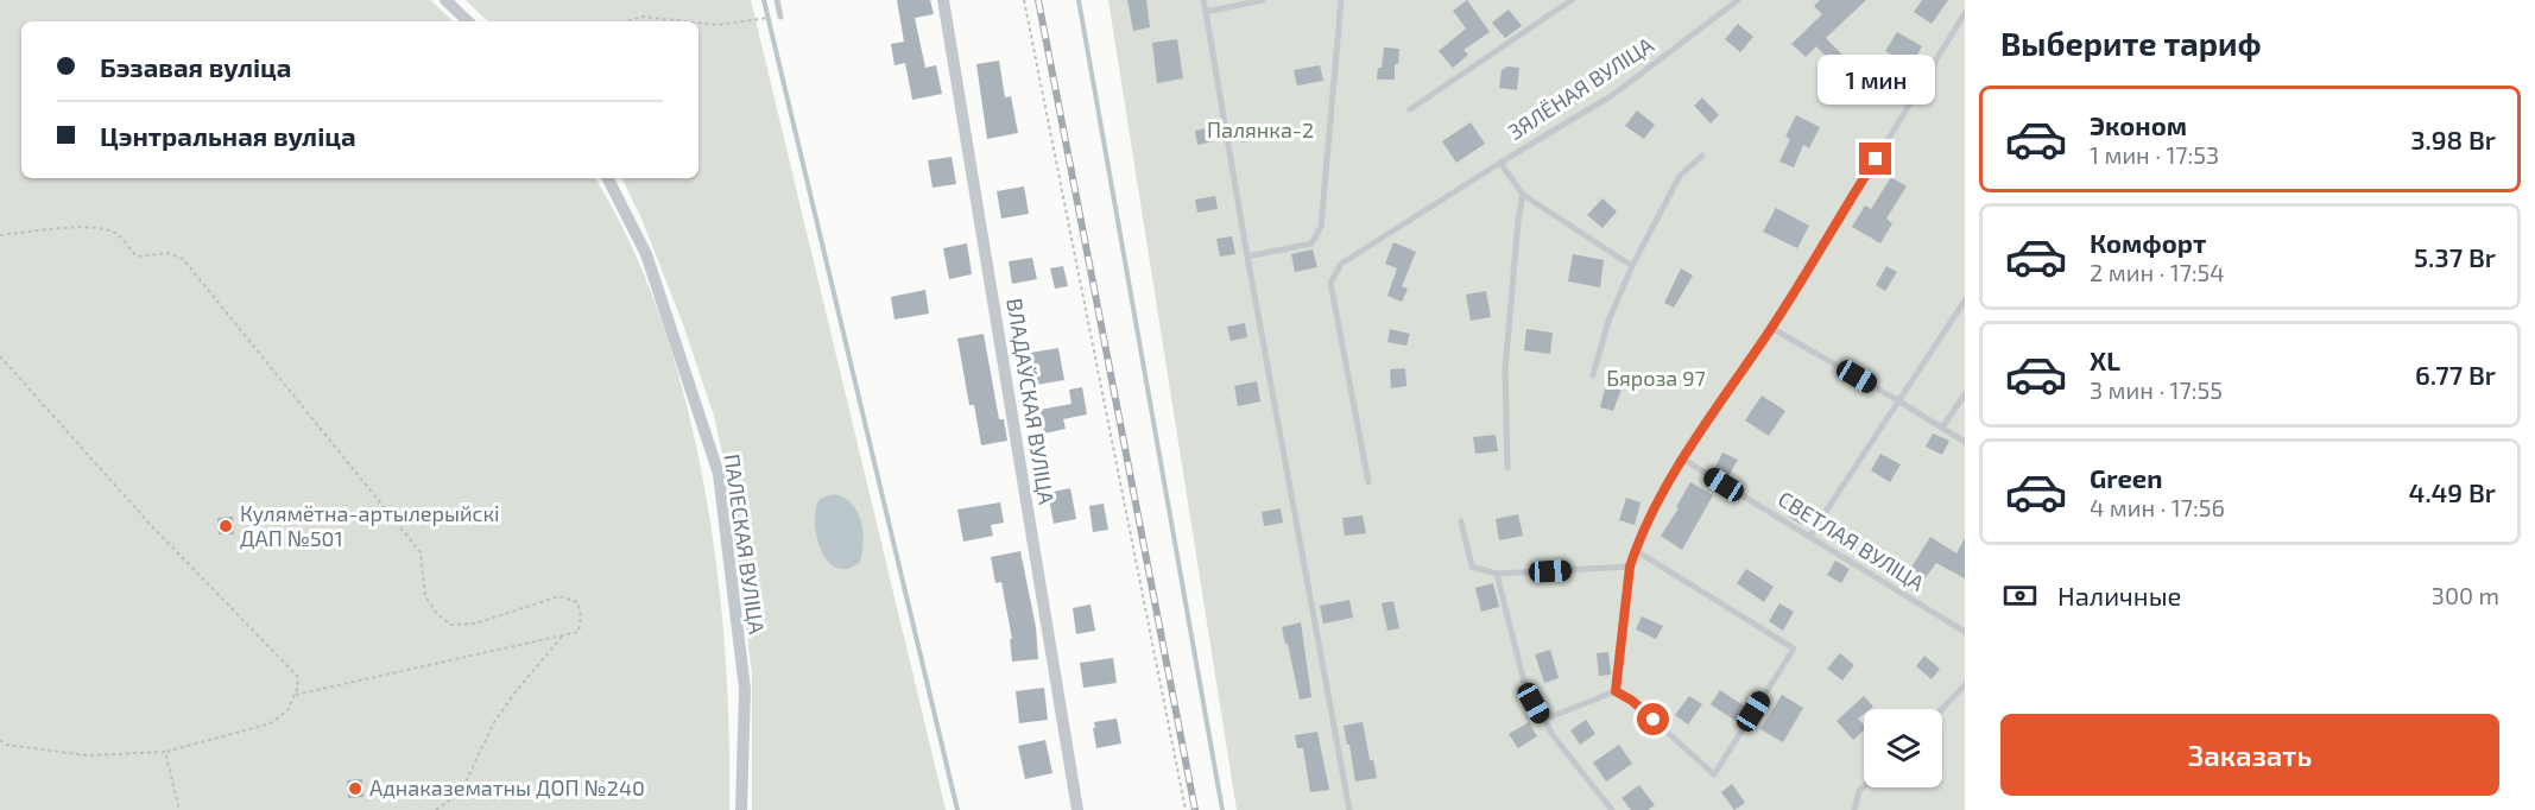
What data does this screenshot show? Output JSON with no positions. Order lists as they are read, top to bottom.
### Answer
{
  "streets": {
    "street": ["ВЛАДАЎСКАЯ ВУЛІЦА", "ПАЛЕСКАЯ ВУЛІЦА"],
    "lane": ["ЗЯЛЁНАЯ ВУЛІЦА", "СВЕТЛАЯ ВУЛІЦА"]
  },
  "parks": ["Палянка-2", "Бяроза 97"],
  "places": ["Кулямётна-артылерыйскі ДАП №501", "Аднаказематны ДОП №240"],
  "page": {
    "heading": "Выберите тариф",
    "banner": ["Бэзавая вуліца", "Цэнтральная вуліца"],
    "bubble": "1 мин",
    "list": [
      {
        "name": "Эконом",
        "note": "1 мин · 17:53",
        "value": "3.98 Br"
      },
      {
        "name": "Комфорт",
        "note": "2 мин · 17:54",
        "value": "5.37 Br"
      },
      {
        "name": "XL",
        "note": "3 мин · 17:55",
        "value": "6.77 Br"
      },
      {
        "name": "Green",
        "note": "4 мин · 17:56",
        "value": "4.49 Br"
      }
    ],
    "pay": ["Наличные", "300 m"],
    "buttons": "Заказать"
  }
}
